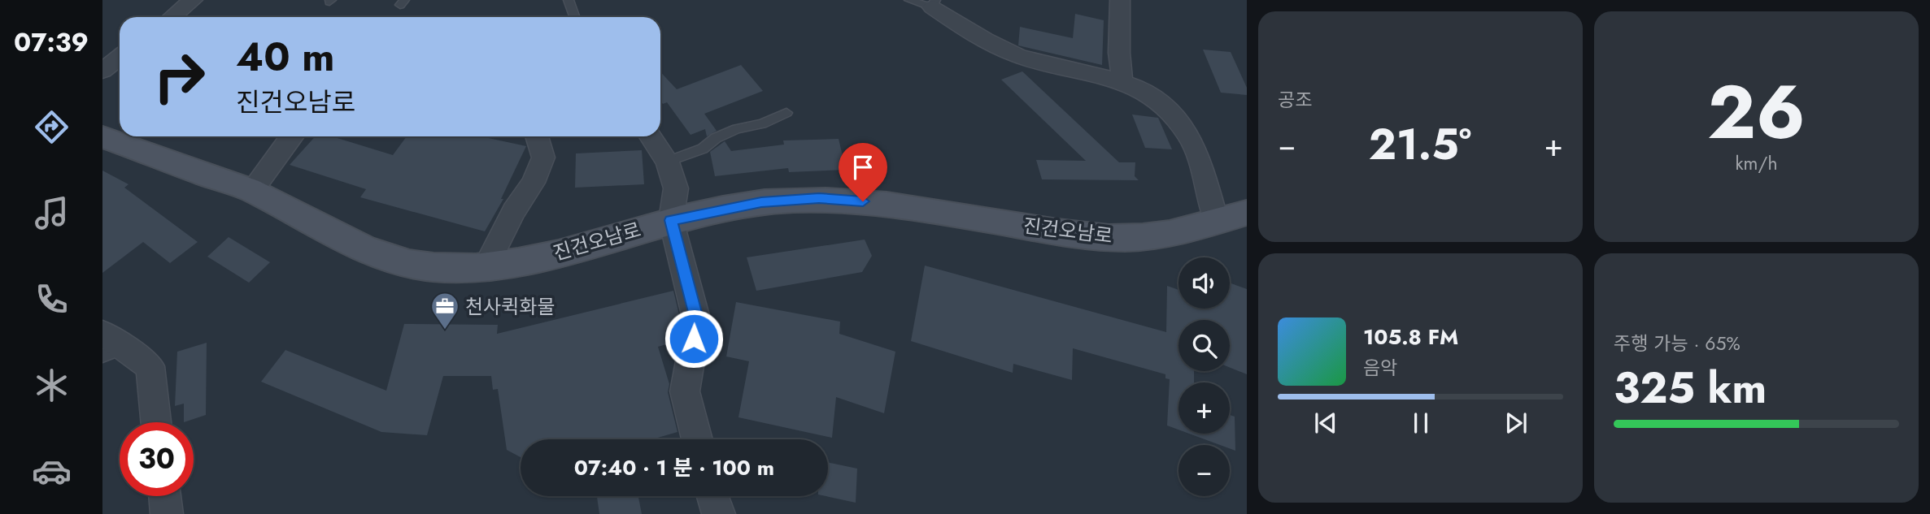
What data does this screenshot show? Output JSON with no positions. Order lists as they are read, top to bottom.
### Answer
{
  "streets": {
    "main road": ["진건오남로"]
  },
  "places": {
    "office": ["천사퀵화물"]
  },
  "page": {
    "tabs": "07:39",
    "tile": [
      "공조",
      ["26", "km/h"],
      ["주행 가능 · 65%", "325 km"]
    ],
    "turn": ["40 m", "진건오남로"],
    "heat": ["−", "21.5°", "+"],
    "map_buttons": ["+", "−"],
    "song": ["105.8 FM", "음악"],
    "limit": "30",
    "trip": "07:40 · 1 분 · 100 m"
  }
}
